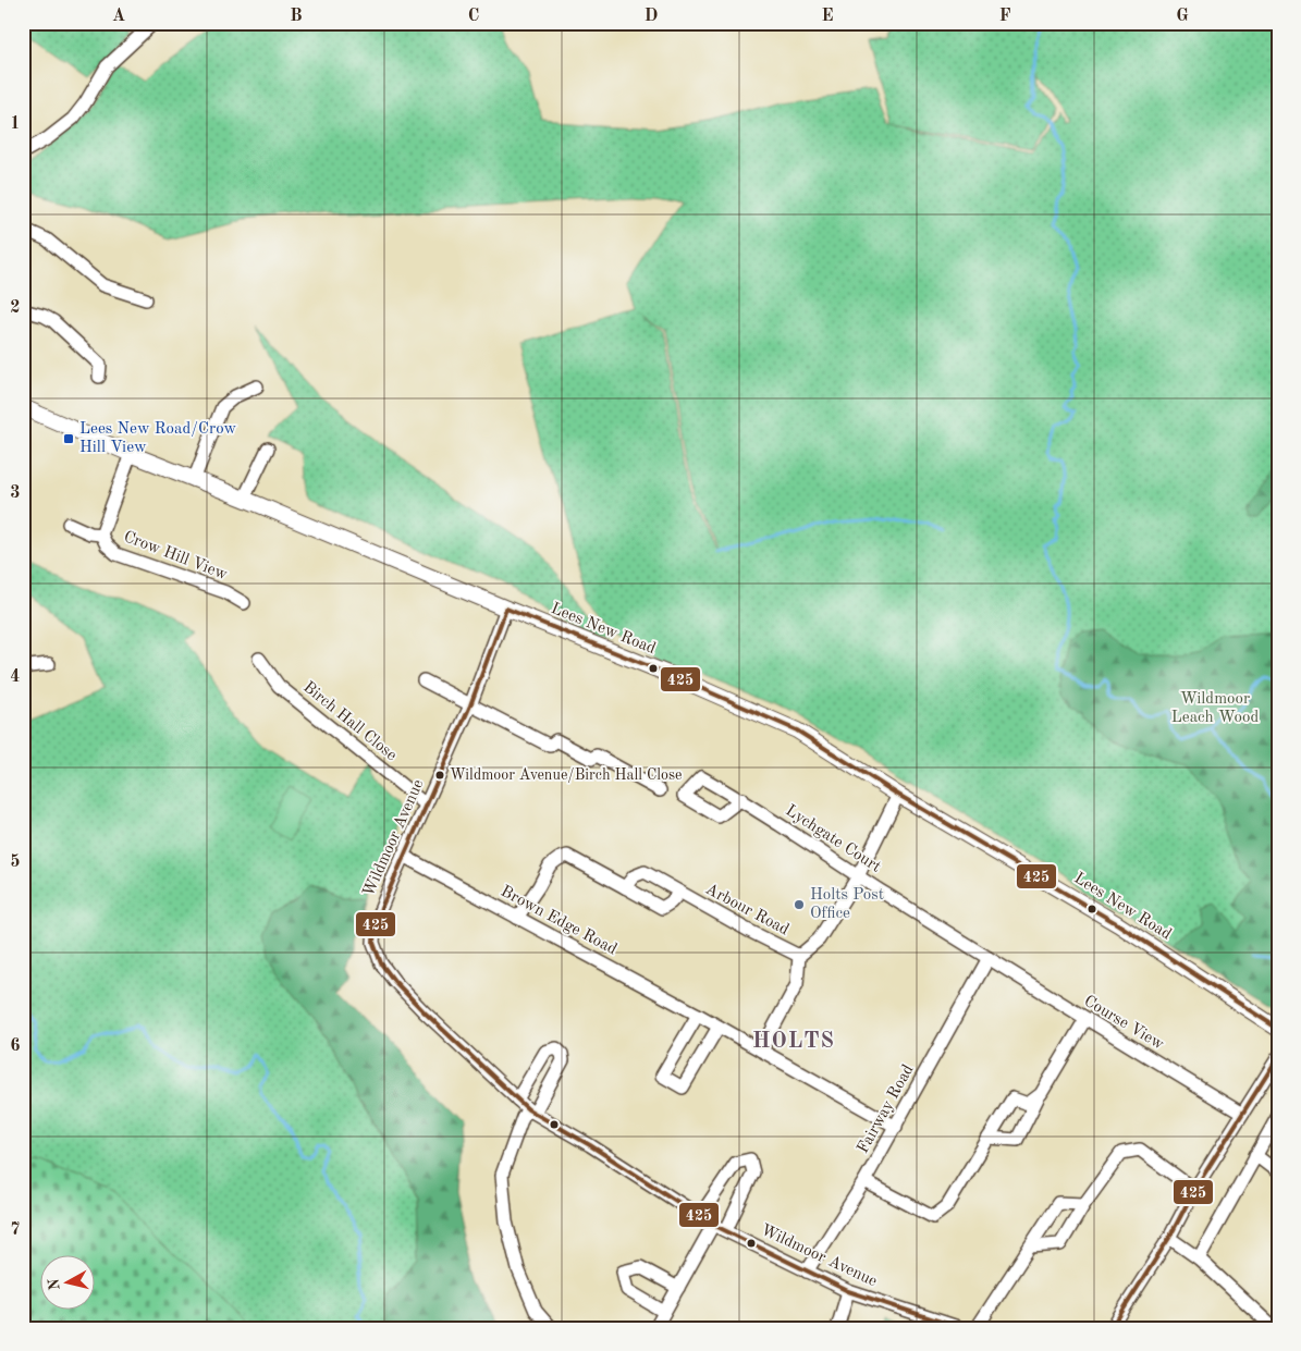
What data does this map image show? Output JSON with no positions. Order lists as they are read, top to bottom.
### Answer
{
  "streets": {
    "street": [
      "Crow Hill View",
      "Lees New Road",
      "Birch Hall Close",
      "Wildmoor Avenue",
      "Lychgate Court",
      "Arbour Road",
      "Brown Edge Road",
      "Course View",
      "Fairway Road"
    ]
  },
  "crossings": [
    ["Crow Hill View", "Lees New Road"],
    ["Lees New Road", "Wildmoor Avenue"],
    ["Birch Hall Close", "Wildmoor Avenue"],
    ["Wildmoor Avenue", "Brown Edge Road"],
    ["Wildmoor Avenue", "Fairway Road"],
    ["Lychgate Court", "Course View"],
    ["Lychgate Court", "Fairway Road"],
    ["Arbour Road", "Brown Edge Road"],
    ["Brown Edge Road", "Fairway Road"],
    ["Course View", "Fairway Road"]
  ],
  "districts": ["HOLTS"],
  "parks": ["Wildmoor Leach Wood"],
  "places": {
    "transit": ["Lees New Road/Crow Hill View"],
    "other": ["Wildmoor Avenue/Birch Hall Close", "Holts Post Office"]
  },
  "lines": ["transit line 425"],
  "north": "left",
  "grid": {
    "columns": [
      "A",
      "B",
      "C",
      "D",
      "E",
      "F",
      "G"
    ],
    "rows": [
      "1",
      "2",
      "3",
      "4",
      "5",
      "6",
      "7"
    ]
  }
}
